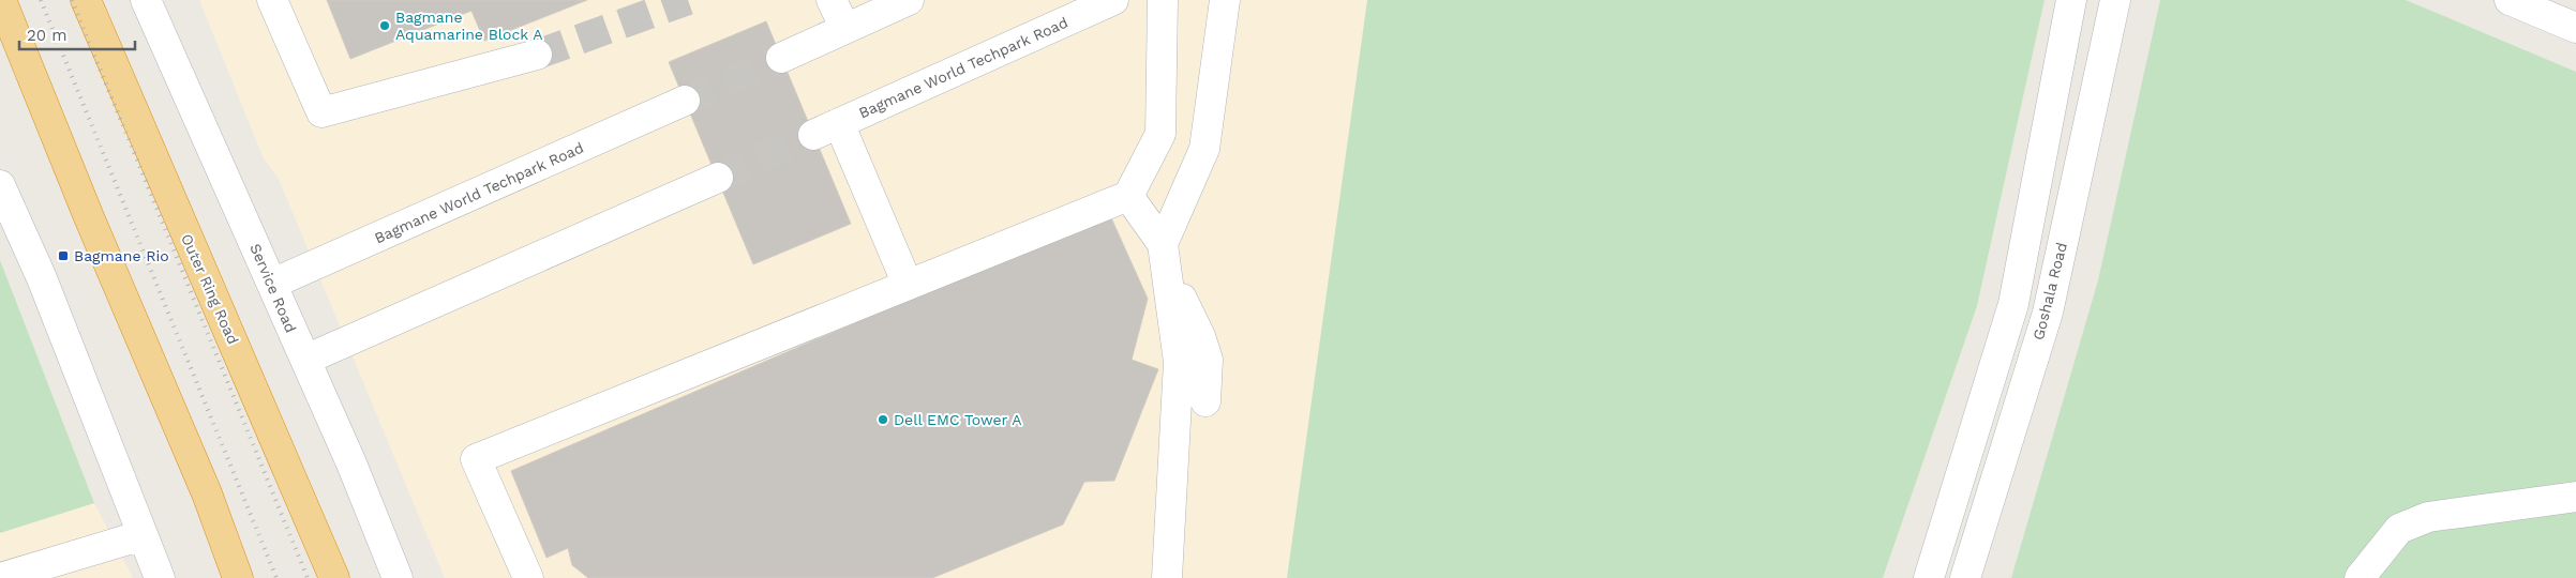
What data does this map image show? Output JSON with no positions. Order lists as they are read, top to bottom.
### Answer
{
  "streets": {
    "highway": ["Outer Ring Road"],
    "street": ["Bagmane World Techpark Road", "Service Road", "Goshala Road"]
  },
  "crossings": [
    ["Bagmane World Techpark Road", "Service Road"]
  ],
  "places": {
    "other": ["Bagmane Aquamarine Block A", "Dell EMC Tower A"],
    "transit": ["Bagmane Rio"]
  },
  "scale_bar": "20 m"
}
